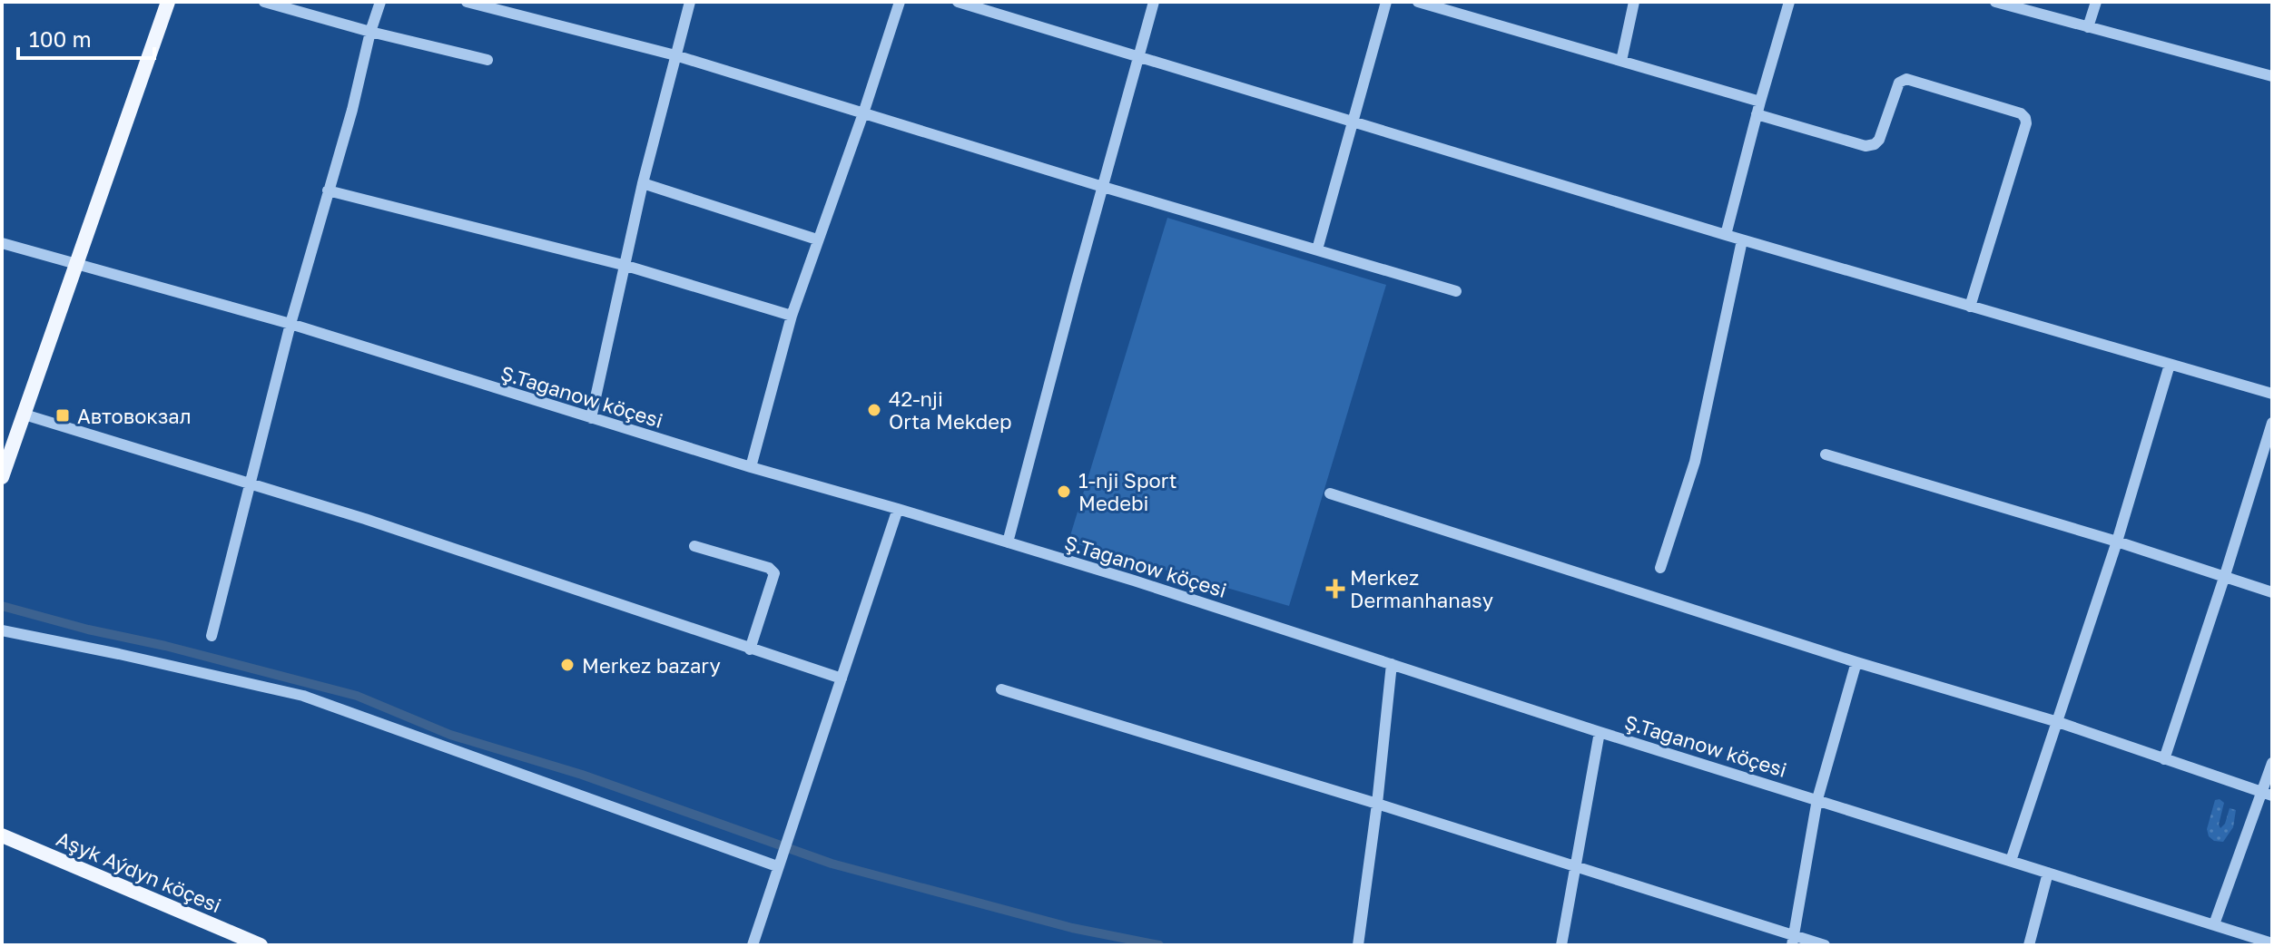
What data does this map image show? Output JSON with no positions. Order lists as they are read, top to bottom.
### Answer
{
  "streets": {
    "main road": ["Aşyk Aýdyn köçesi"],
    "street": ["Ş.Taganow köçesi"]
  },
  "places": {
    "other": ["42-nji Orta Mekdep", "1-nji Sport Medebi", "Merkez bazary"],
    "transit": ["Автовокзал"],
    "health": ["Merkez Dermanhanasy"]
  },
  "scale_bar": "100 m"
}
